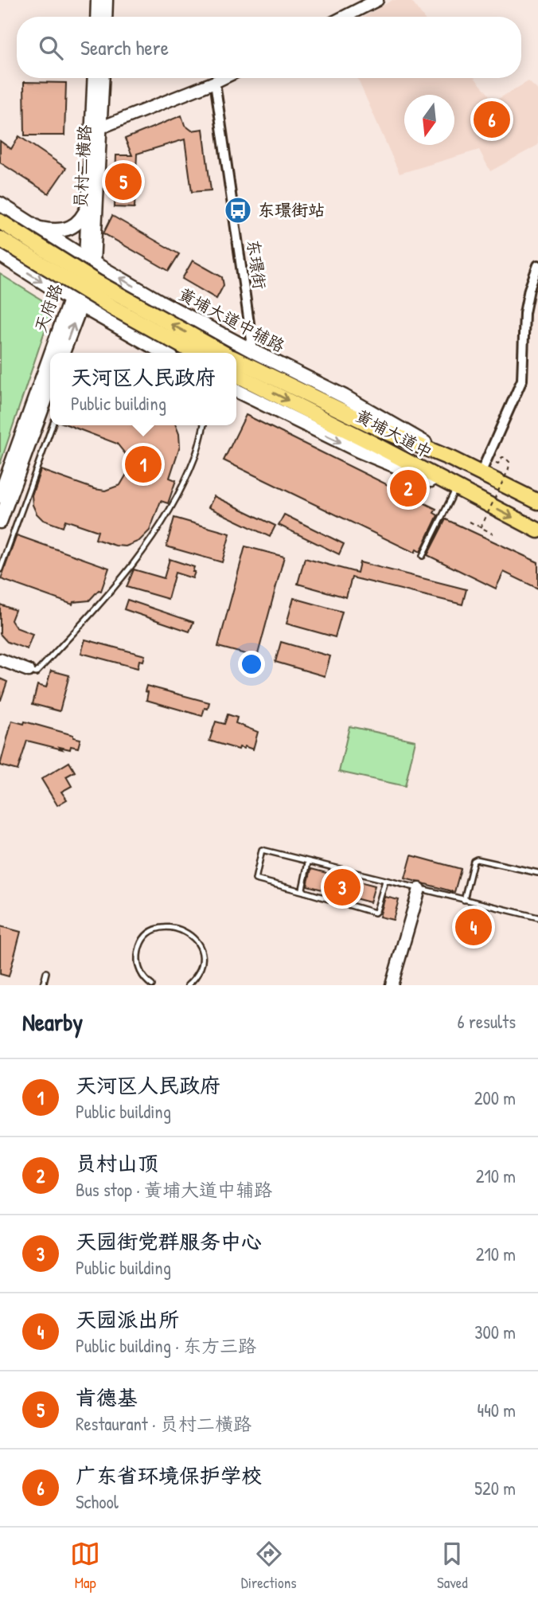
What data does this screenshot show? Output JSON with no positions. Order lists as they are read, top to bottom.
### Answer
{
  "streets": {
    "main road": ["天府路", "黄埔大道中辅路", "黄埔大道中"],
    "street": ["员村二横路", "东璟街"]
  },
  "crossings": [
    ["员村二横路", "天府路"],
    ["员村二横路", "黄埔大道中辅路"],
    ["东璟街", "黄埔大道中辅路"],
    ["天府路", "黄埔大道中辅路"],
    ["黄埔大道中辅路", "黄埔大道中"]
  ],
  "places": {
    "bus stop": ["东璟街站"]
  },
  "north": "bottom",
  "page": {
    "search": "Search here",
    "pins": [
      "6",
      "5",
      "1",
      "2",
      "3",
      "4"
    ],
    "popup": ["天河区人民政府", "Public building"],
    "heading": ["Nearby", "6 results"],
    "list": [
      {
        "mark": "1",
        "name": "天河区人民政府",
        "note": "Public building",
        "value": "200 m"
      },
      {
        "mark": "2",
        "name": "员村山顶",
        "note": "Bus stop · 黄埔大道中辅路",
        "value": "210 m"
      },
      {
        "mark": "3",
        "name": "天园街党群服务中心",
        "note": "Public building",
        "value": "210 m"
      },
      {
        "mark": "4",
        "name": "天园派出所",
        "note": "Public building · 东方三路",
        "value": "300 m"
      },
      {
        "mark": "5",
        "name": "肯德基",
        "note": "Restaurant · 员村二横路",
        "value": "440 m"
      },
      {
        "mark": "6",
        "name": "广东省环境保护学校",
        "note": "School",
        "value": "520 m"
      }
    ],
    "nav": ["Map", "Directions", "Saved"]
  }
}
